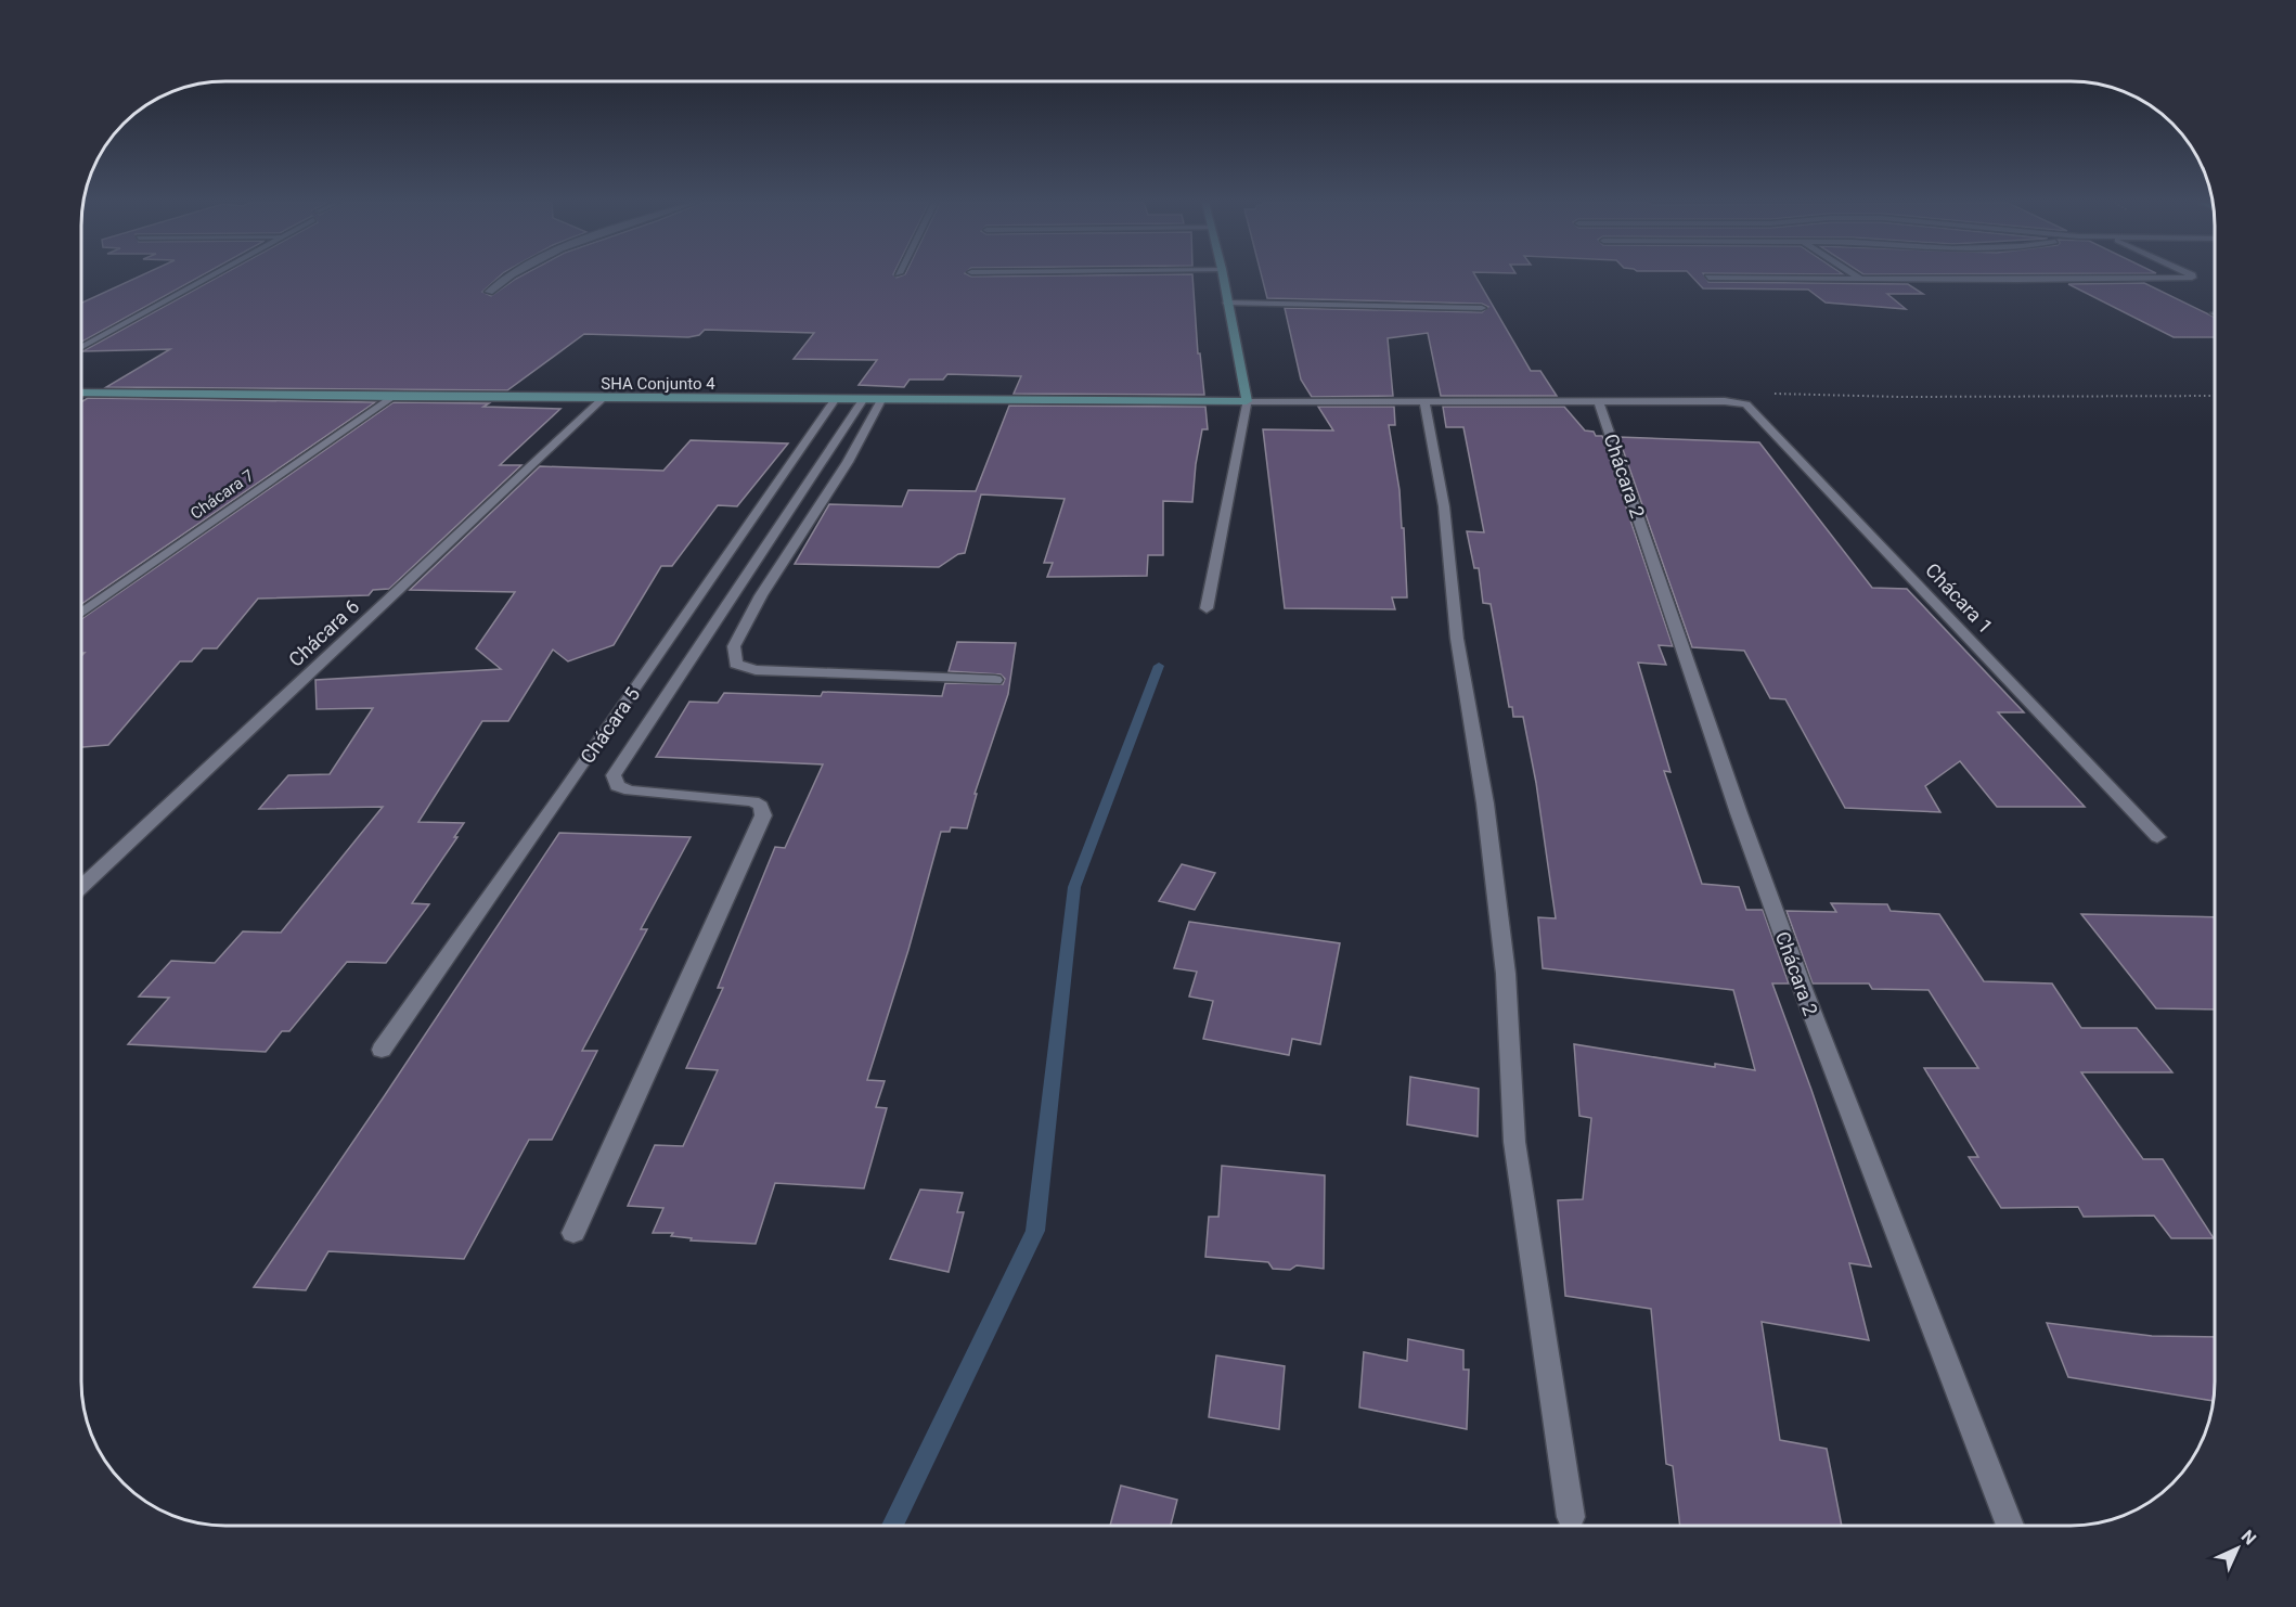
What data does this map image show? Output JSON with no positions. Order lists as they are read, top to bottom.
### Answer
{
  "streets": {
    "street": [
      "SHA Conjunto 4",
      "Chácara 2",
      "Chácara 7",
      "Chácara 1",
      "Chácara 6",
      "Chácara 5"
    ]
  },
  "crossings": [
    ["SHA Conjunto 4", "Chácara 7"],
    ["SHA Conjunto 4", "Chácara 1"],
    ["SHA Conjunto 4", "Chácara 6"],
    ["SHA Conjunto 4", "Chácara 5"],
    ["Chácara 2", "Chácara 1"]
  ],
  "north": "top right"
}
